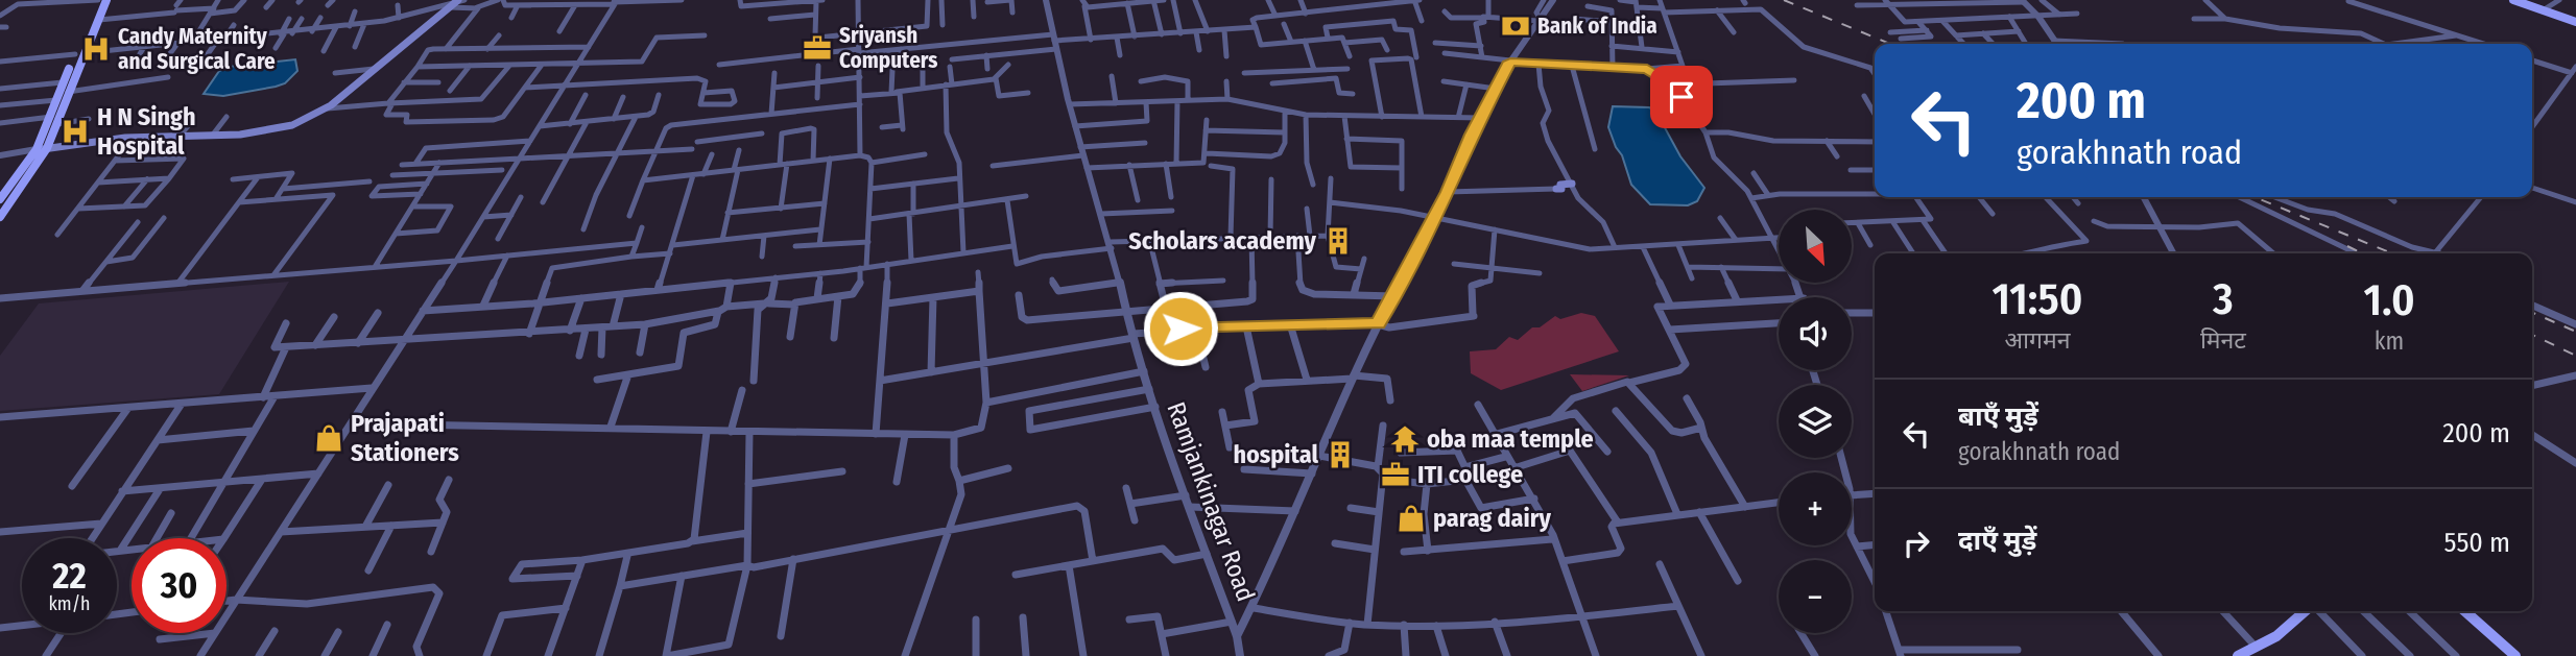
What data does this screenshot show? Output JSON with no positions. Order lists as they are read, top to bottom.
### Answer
{
  "streets": {
    "street": ["Ramjankinagar Road"]
  },
  "places": {
    "bank": ["Bank of India"],
    "office": ["Sriyansh Computers", "ITI college"],
    "hospital": ["Candy Maternity and Surgical Care", "H N Singh Hospital"],
    "building": ["Scholars academy", "hospital"],
    "shop": ["Prajapati Stationers", "parag dairy"],
    "temple": ["oba maa temple"]
  },
  "north": "bottom right",
  "page": {
    "turn": ["200 m", "gorakhnath road"],
    "map_buttons": ["+", "−"],
    "eta": [
      "11:50",
      "आगमन",
      "3",
      "मिनट",
      "1.0",
      "km"
    ],
    "list": [
      {
        "name": "बाएँ मुड़ें",
        "note": "gorakhnath road",
        "value": "200 m"
      },
      {
        "name": "दाएँ मुड़ें",
        "value": "550 m"
      }
    ],
    "speed": "22 km/h",
    "limit": "30"
  }
}
